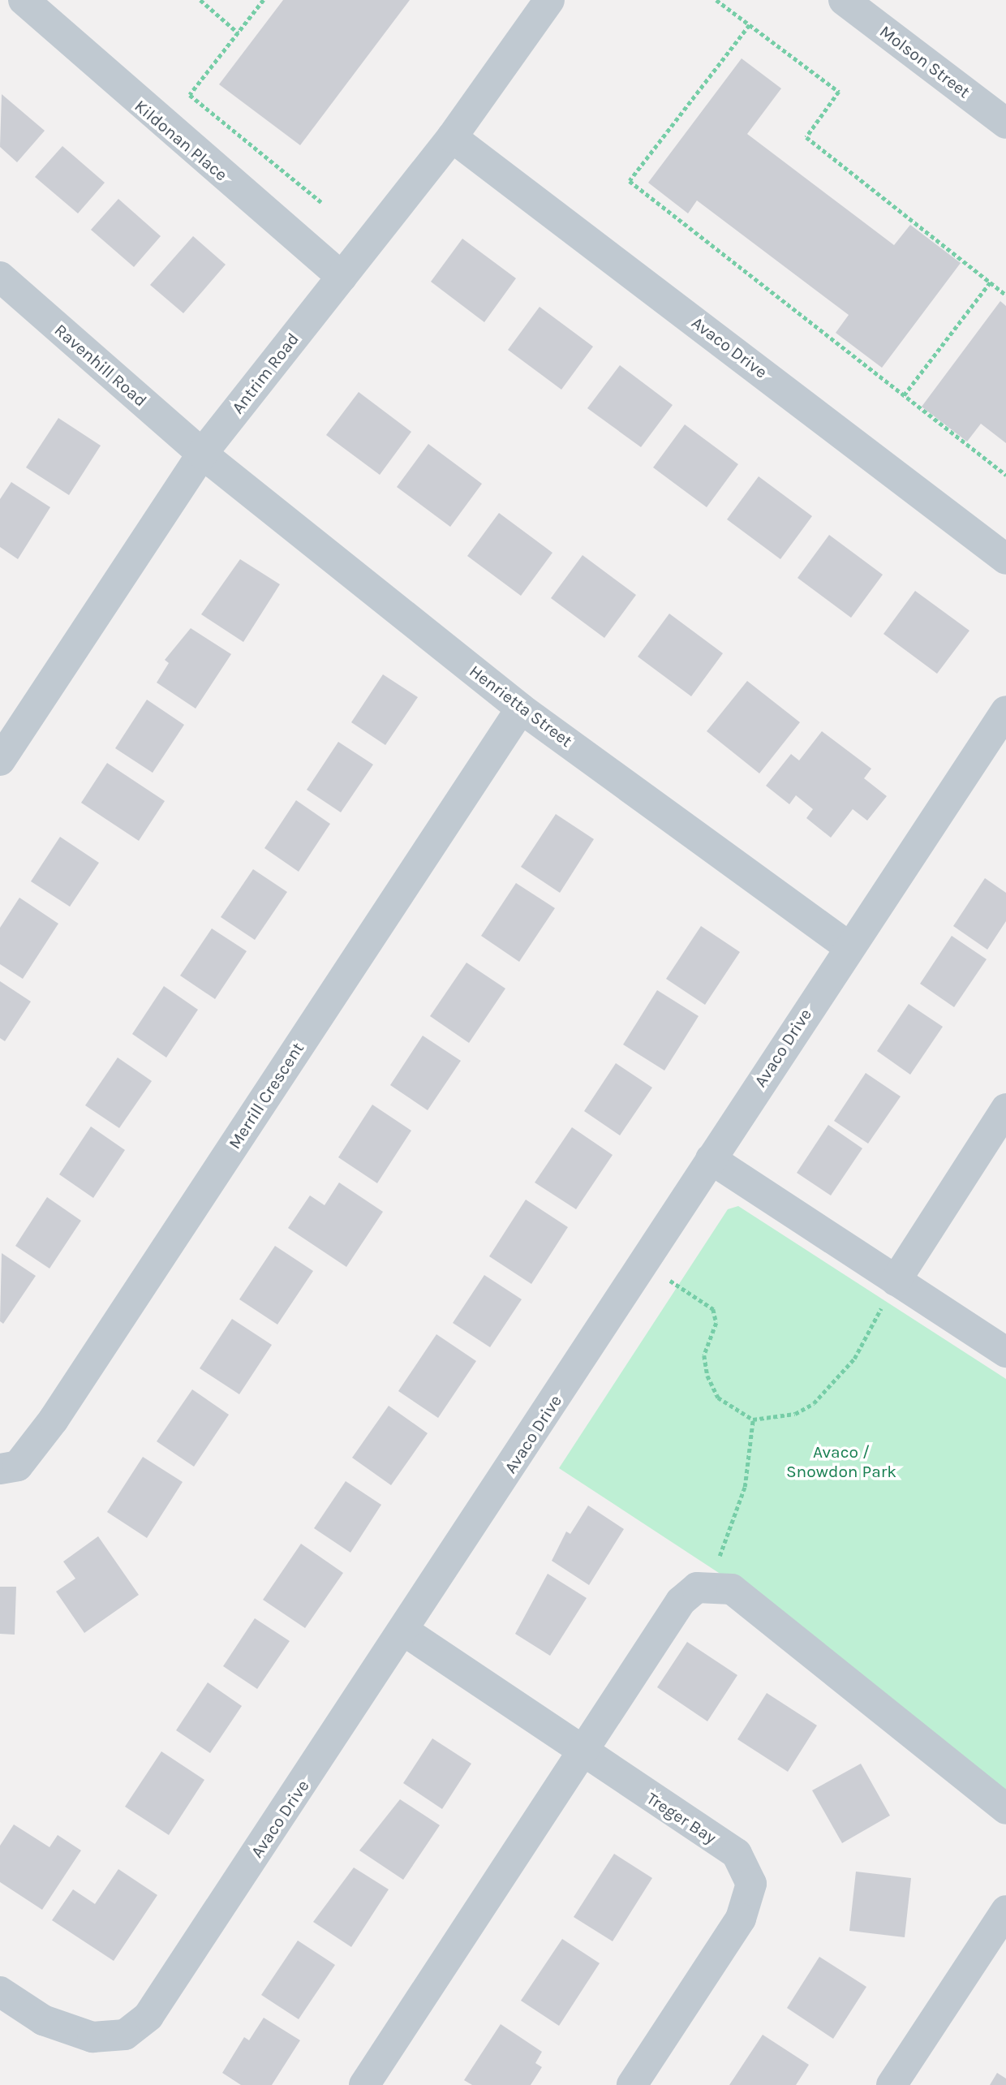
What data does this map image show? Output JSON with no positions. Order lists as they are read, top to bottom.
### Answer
{
  "streets": {
    "street": [
      "Molson Street",
      "Kildonan Place",
      "Avaco Drive",
      "Ravenhill Road",
      "Antrim Road",
      "Henrietta Street",
      "Merrill Crescent",
      "Treger Bay"
    ]
  },
  "crossings": [
    ["Kildonan Place", "Antrim Road"],
    ["Avaco Drive", "Antrim Road"],
    ["Avaco Drive", "Henrietta Street"],
    ["Avaco Drive", "Treger Bay"],
    ["Ravenhill Road", "Antrim Road"],
    ["Ravenhill Road", "Henrietta Street"],
    ["Antrim Road", "Henrietta Street"],
    ["Henrietta Street", "Merrill Crescent"]
  ],
  "parks": ["Avaco / Snowdon Park"]
}
